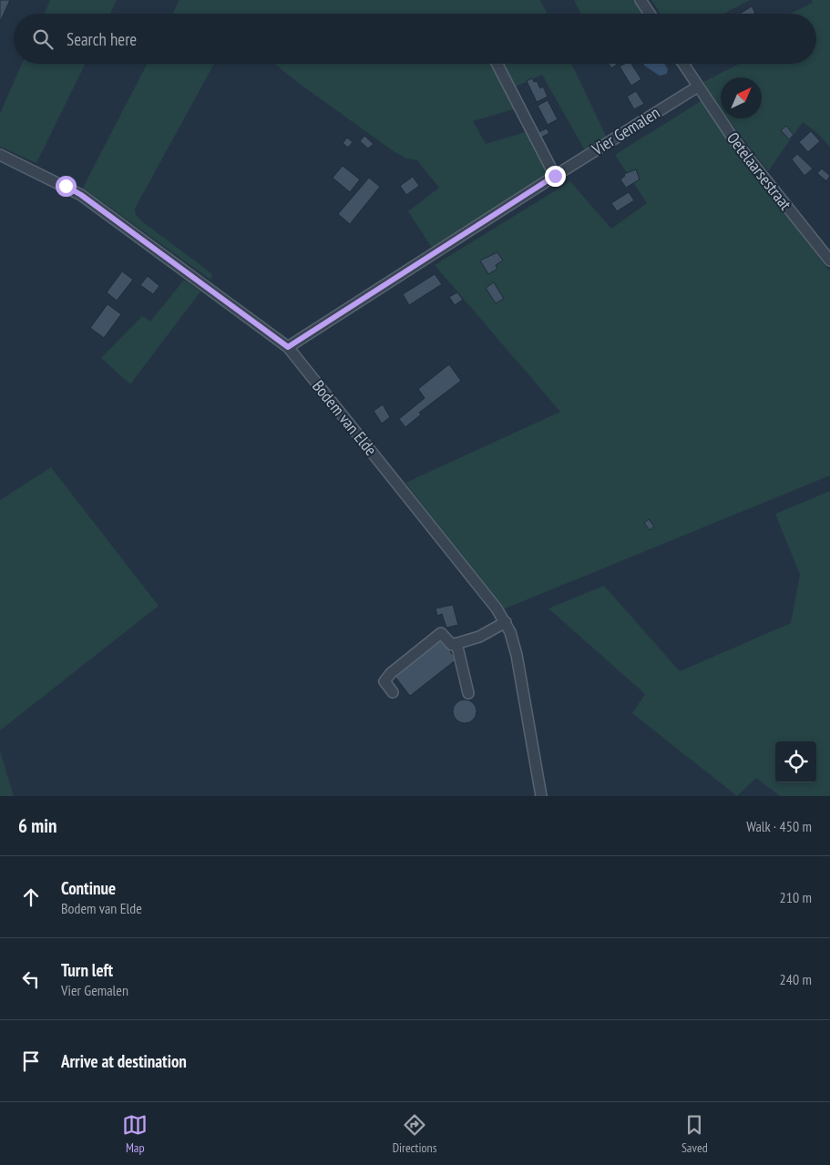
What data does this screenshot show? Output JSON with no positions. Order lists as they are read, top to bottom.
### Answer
{
  "streets": {
    "street": ["Vier Gemalen", "Oetelaarsestraat", "Bodem van Elde"]
  },
  "crossings": [
    ["Vier Gemalen", "Oetelaarsestraat"],
    ["Vier Gemalen", "Bodem van Elde"]
  ],
  "north": "top right",
  "page": {
    "search": "Search here",
    "heading": ["6 min", "Walk · 450 m"],
    "list": [
      ["Continue", "Bodem van Elde", "210 m"],
      ["Turn left", "Vier Gemalen", "240 m"],
      "Arrive at destination"
    ],
    "nav": ["Map", "Directions", "Saved"]
  }
}
